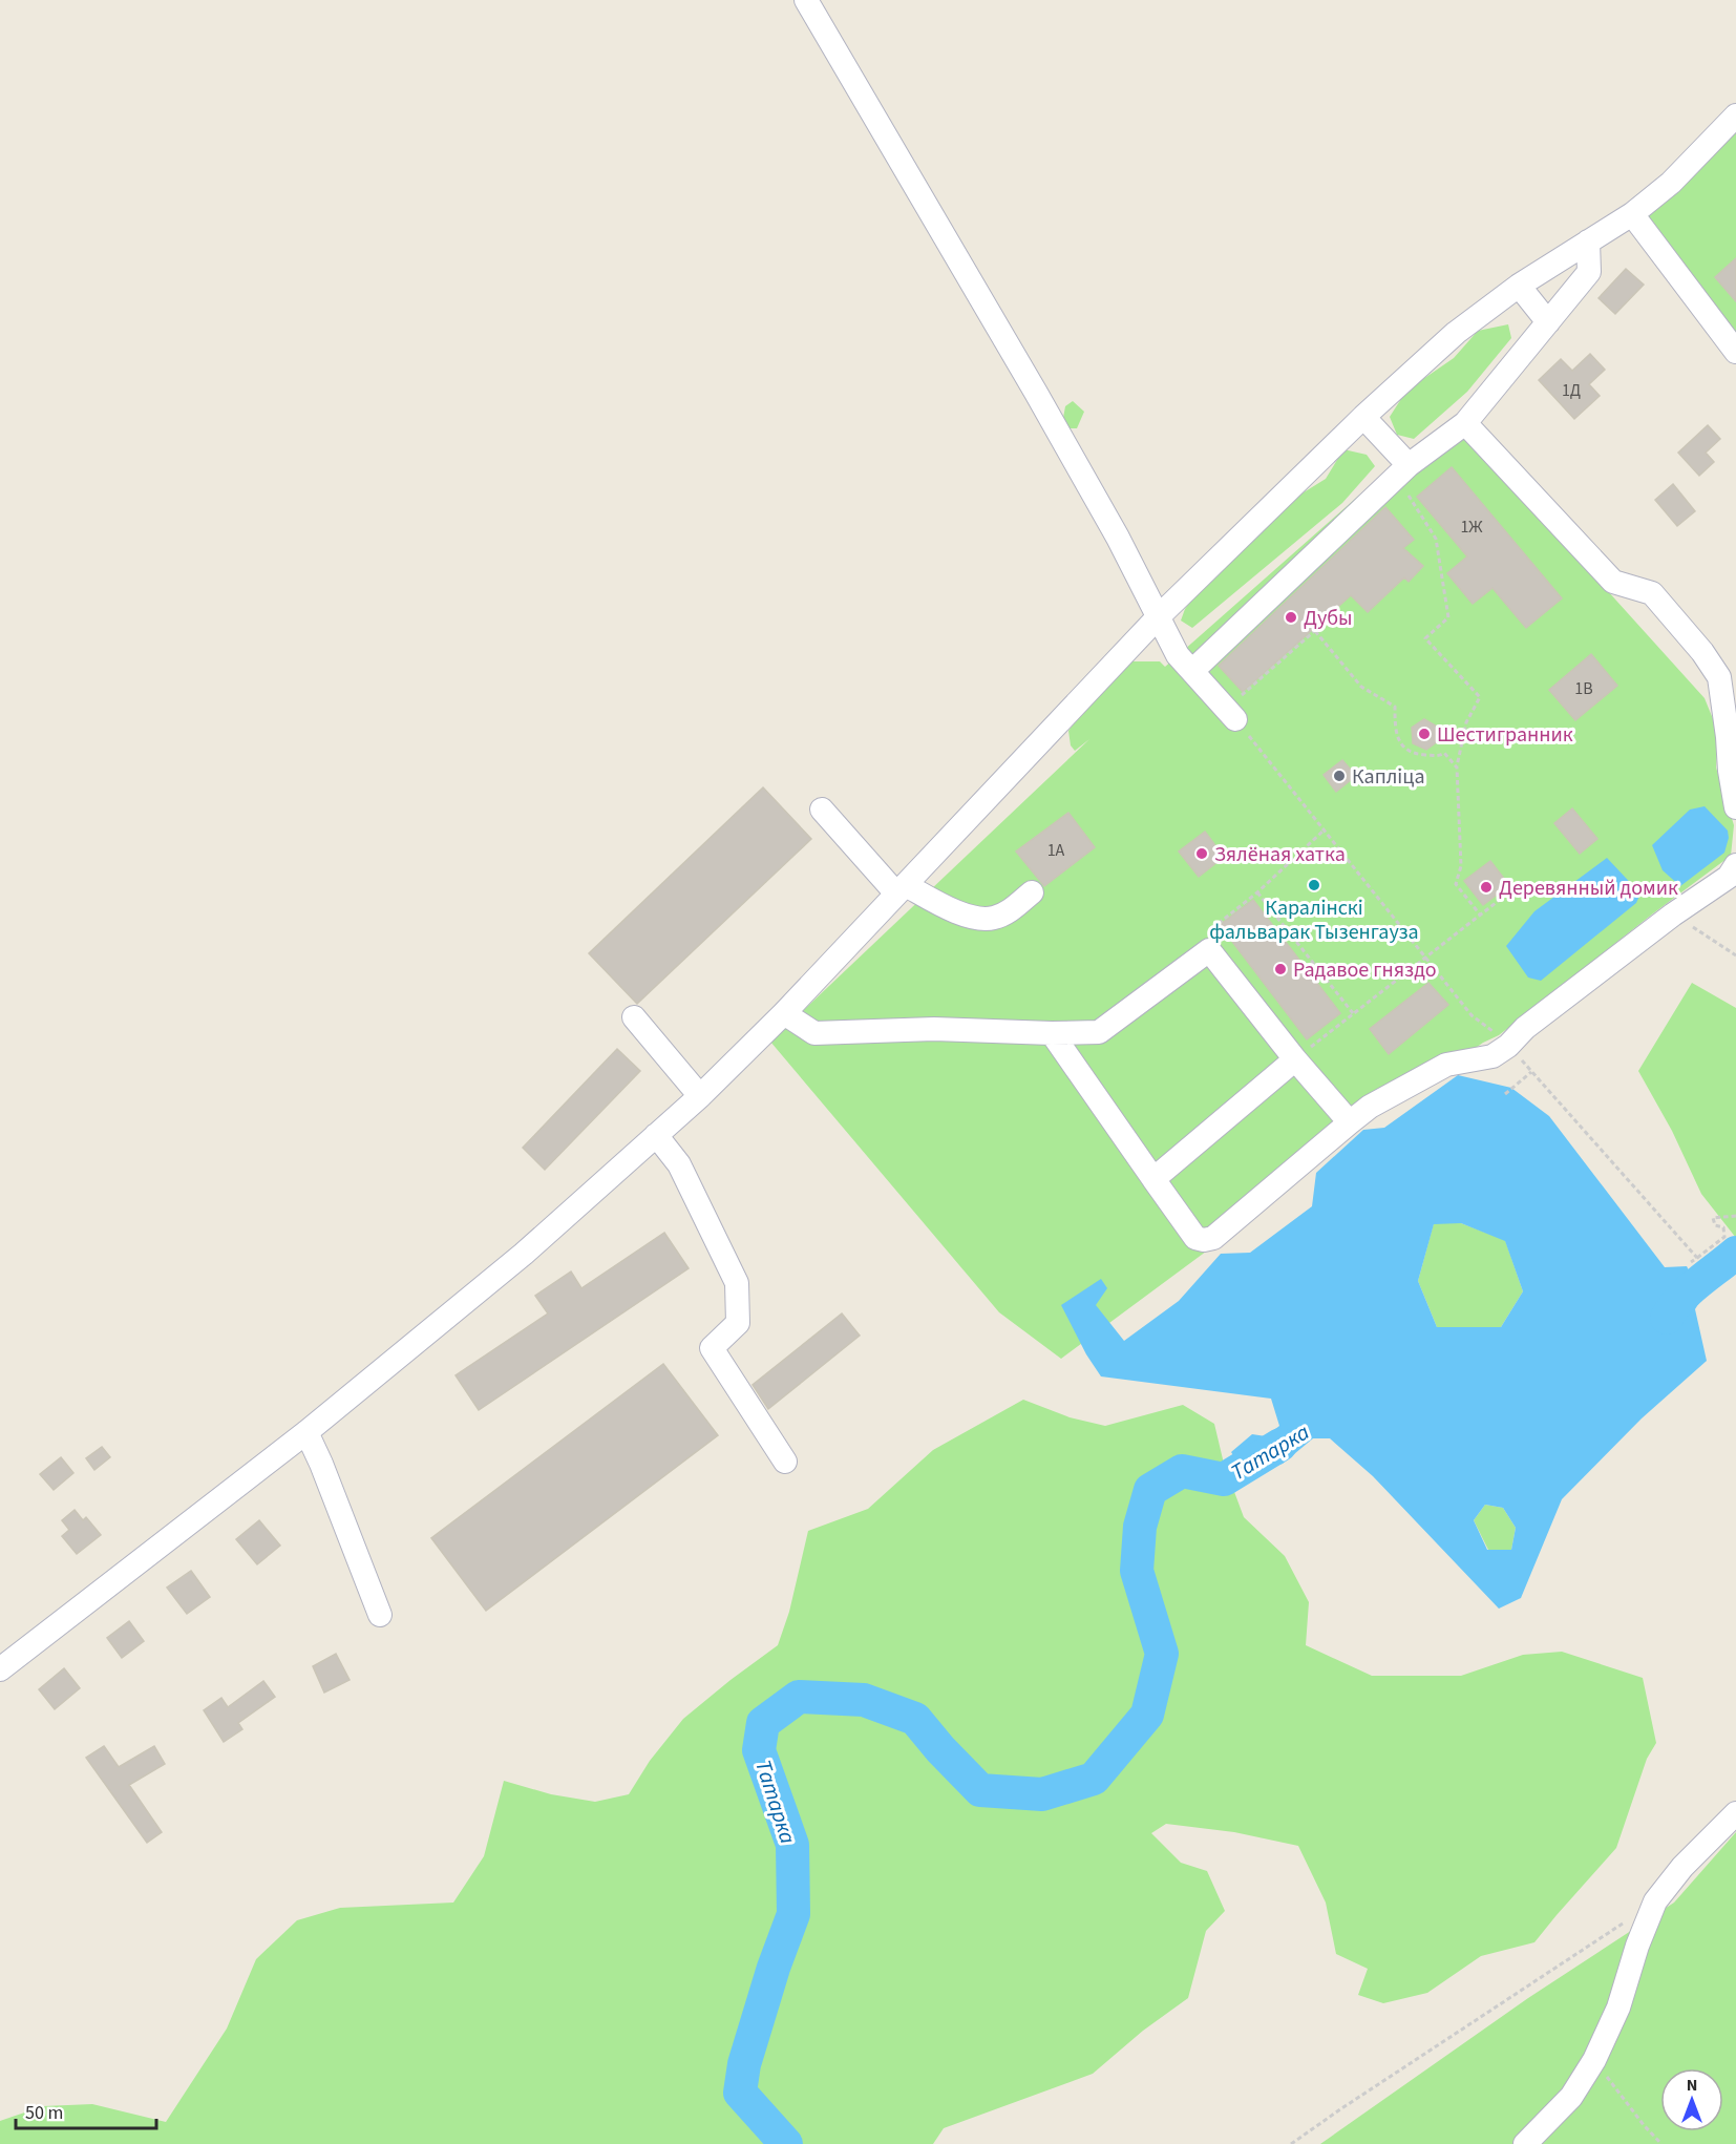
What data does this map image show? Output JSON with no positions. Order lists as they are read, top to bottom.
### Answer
{
  "water": ["Татарка"],
  "places": [
    "Дубы",
    "Шестигранник",
    "Капліца",
    "Зялёная хатка",
    "Каралінскі фальварак Тызенгауза",
    "Деревянный домик",
    "Радавое гняздо"
  ],
  "house_numbers": [
    "1Д",
    "1Ж",
    "1В",
    "1А"
  ],
  "scale_bar": "50 m",
  "north": "top"
}
